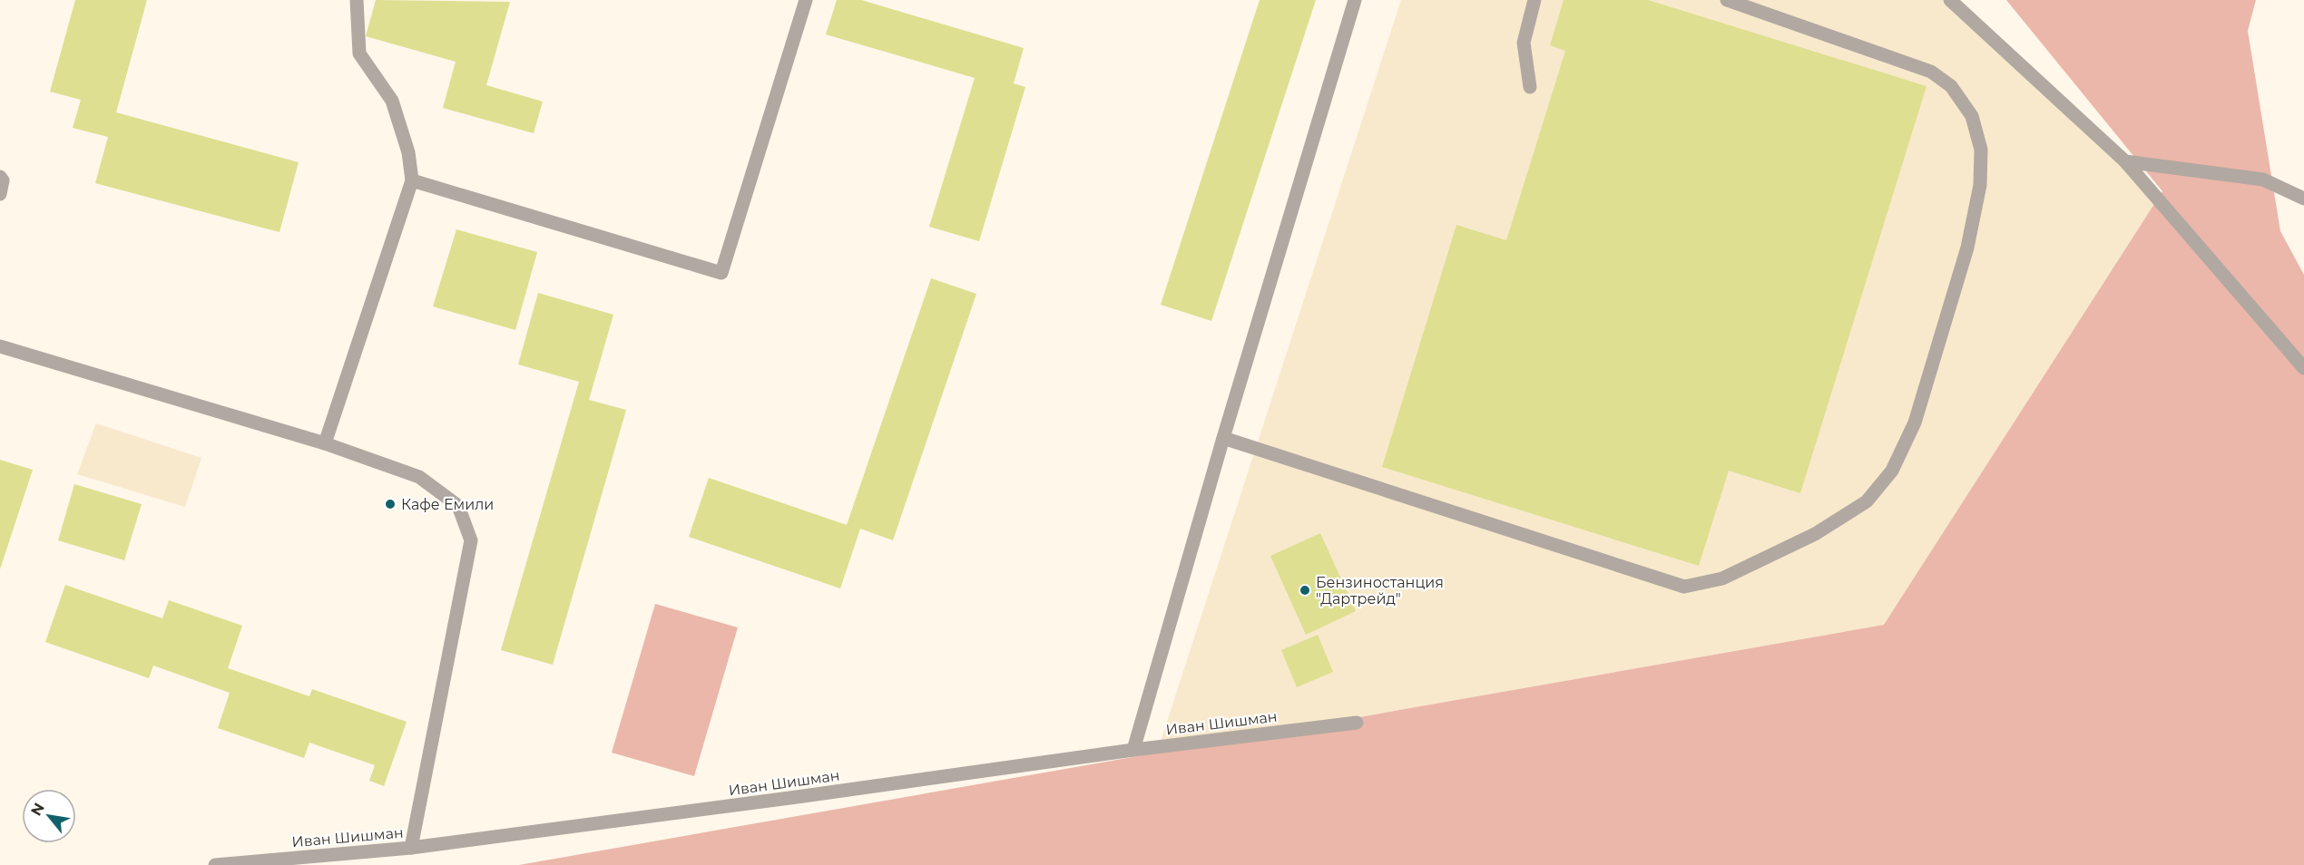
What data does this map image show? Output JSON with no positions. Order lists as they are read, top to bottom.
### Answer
{
  "streets": {
    "street": ["Иван Шишман"]
  },
  "places": ["Кафе Емили", "Бензиностанция \"Дартрейд\""],
  "north": "top left"
}
